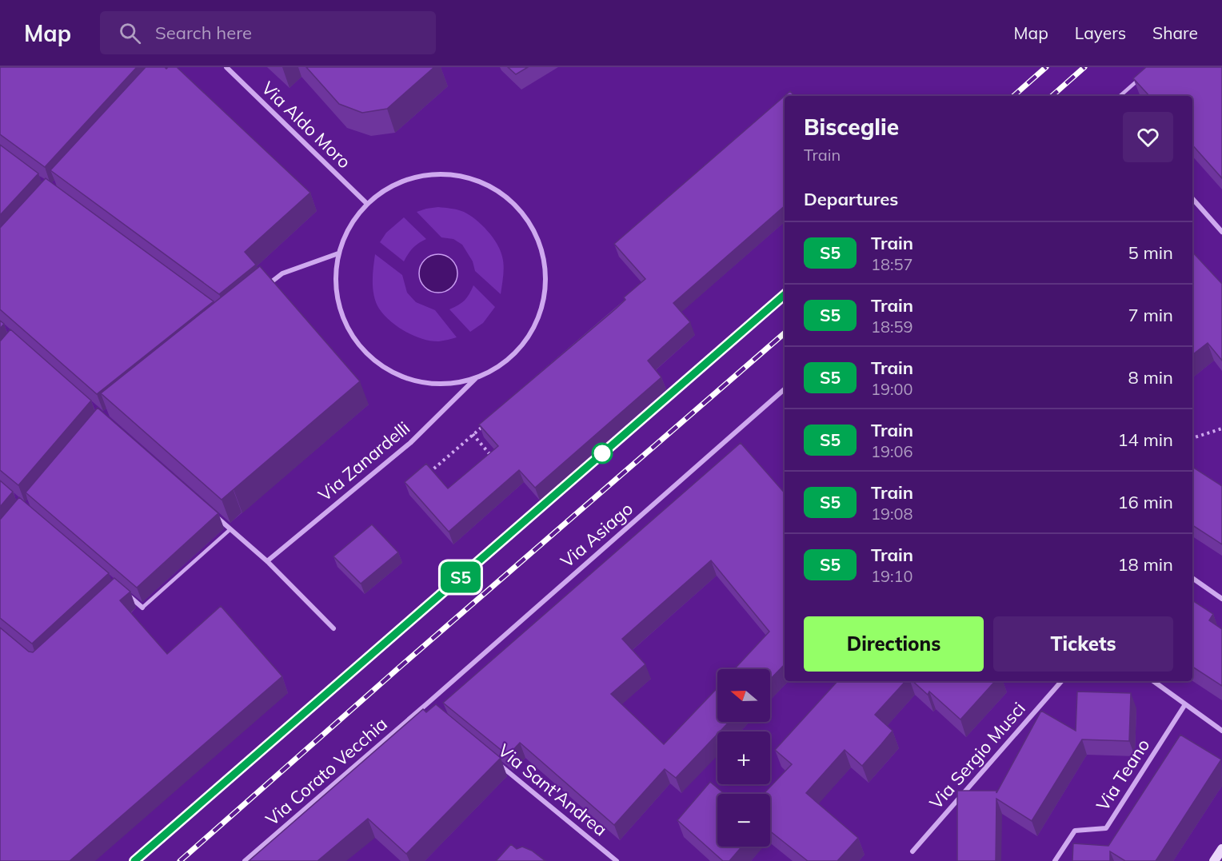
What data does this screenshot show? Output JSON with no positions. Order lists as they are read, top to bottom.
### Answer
{
  "streets": {
    "street": [
      "Via Aldo Moro",
      "Via Zanardelli",
      "Via Asiago",
      "Via Sergio Musci",
      "Via Corato Vecchia",
      "Via Teano",
      "Via Sant'Andrea"
    ]
  },
  "crossings": [
    ["Via Asiago", "Via Corato Vecchia"]
  ],
  "north": "left",
  "page": {
    "header": "Map",
    "search": "Search here",
    "nav": ["Map", "Layers", "Share"],
    "on_map": "S5",
    "heading": [
      ["Bisceglie", "Train"],
      "Departures"
    ],
    "list": [
      {
        "mark": "S5",
        "name": "Train",
        "note": "18:57",
        "value": "5 min"
      },
      {
        "mark": "S5",
        "name": "Train",
        "note": "18:59",
        "value": "7 min"
      },
      {
        "mark": "S5",
        "name": "Train",
        "note": "19:00",
        "value": "8 min"
      },
      {
        "mark": "S5",
        "name": "Train",
        "note": "19:06",
        "value": "14 min"
      },
      {
        "mark": "S5",
        "name": "Train",
        "note": "19:08",
        "value": "16 min"
      },
      {
        "mark": "S5",
        "name": "Train",
        "note": "19:10",
        "value": "18 min"
      }
    ],
    "buttons": ["Directions", "Tickets"],
    "map_buttons": ["+", "−"]
  }
}
